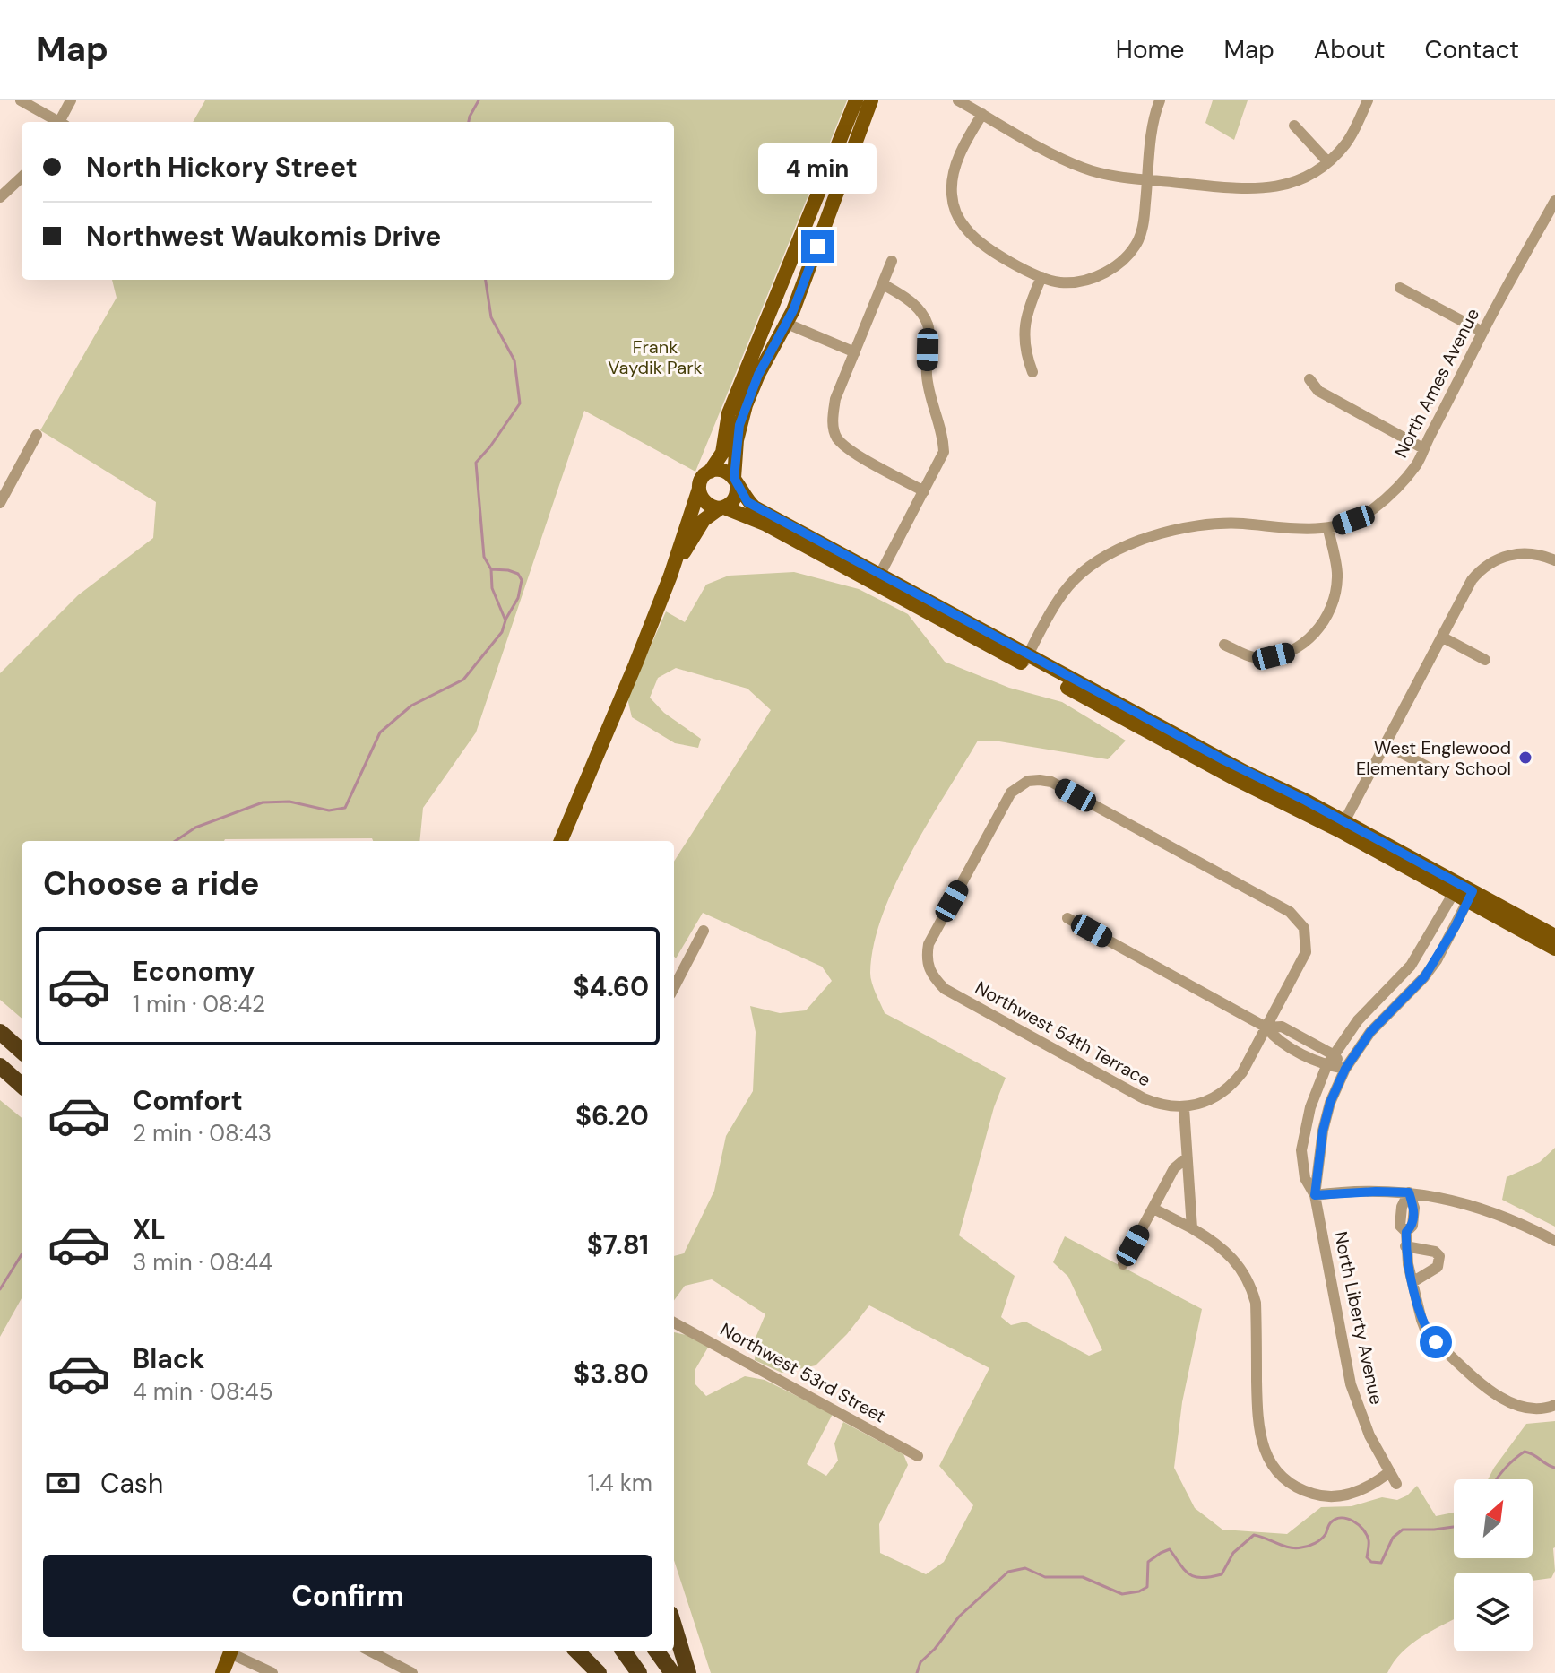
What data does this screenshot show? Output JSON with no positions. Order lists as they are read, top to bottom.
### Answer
{
  "streets": {
    "street": [
      "North Ames Avenue",
      "Northwest 54th Terrace",
      "North Liberty Avenue",
      "Northwest 53rd Street"
    ]
  },
  "parks": ["Frank Vaydik Park"],
  "places": ["West Englewood Elementary School"],
  "north": "top right",
  "page": {
    "header": "Map",
    "nav": [
      "Home",
      "Map",
      "About",
      "Contact"
    ],
    "banner": ["North Hickory Street", "Northwest Waukomis Drive"],
    "bubble": "4 min",
    "heading": "Choose a ride",
    "list": [
      {
        "name": "Economy",
        "note": "1 min · 08:42",
        "value": "$4.60"
      },
      {
        "name": "Comfort",
        "note": "2 min · 08:43",
        "value": "$6.20"
      },
      {
        "name": "XL",
        "note": "3 min · 08:44",
        "value": "$7.81"
      },
      {
        "name": "Black",
        "note": "4 min · 08:45",
        "value": "$3.80"
      }
    ],
    "pay": ["Cash", "1.4 km"],
    "buttons": "Confirm"
  }
}
